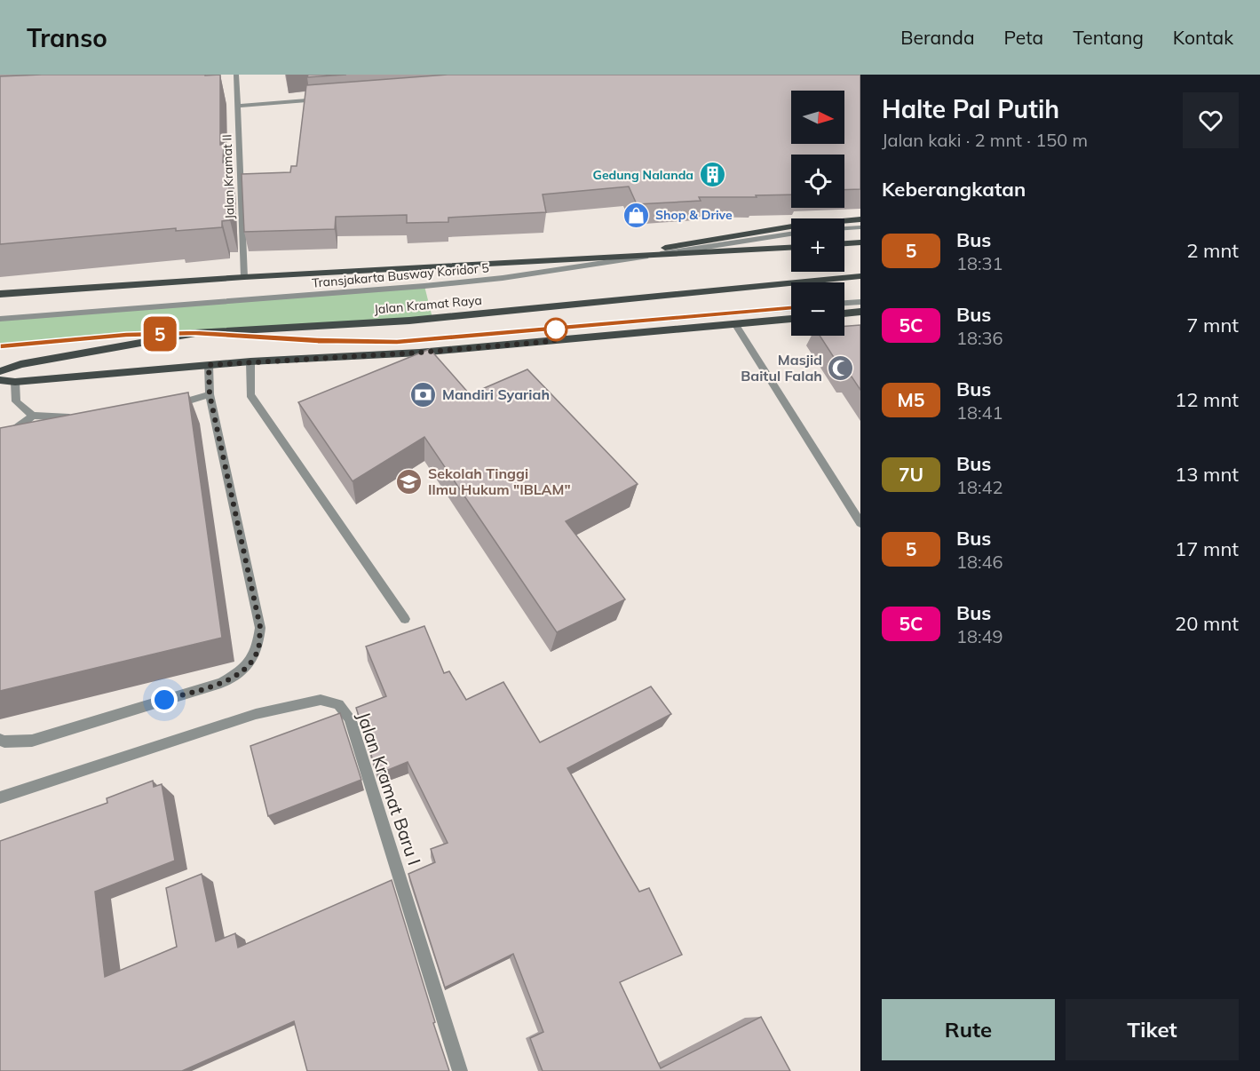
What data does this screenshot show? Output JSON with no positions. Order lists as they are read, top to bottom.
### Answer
{
  "streets": {
    "main road": ["Jalan Kramat Raya"],
    "street": ["Jalan Kramat II", "Transjakarta Busway Koridor 5", "Jalan Kramat Baru I"]
  },
  "places": {
    "building": ["Gedung Nalanda"],
    "shop": ["Shop & Drive"],
    "mosque": ["Masjid Baitul Falah"],
    "bank": ["Mandiri Syariah"],
    "school or university": ["Sekolah Tinggi Ilmu Hukum \"IBLAM\""]
  },
  "lines": ["bus line 5"],
  "north": "right",
  "page": {
    "header": "Transo",
    "nav": [
      "Beranda",
      "Peta",
      "Tentang",
      "Kontak"
    ],
    "on_map": "5",
    "heading": [
      ["Halte Pal Putih", "Jalan kaki · 2 mnt · 150 m"],
      "Keberangkatan"
    ],
    "map_buttons": ["+", "−"],
    "list": [
      {
        "mark": "5",
        "name": "Bus",
        "note": "18:31",
        "value": "2 mnt"
      },
      {
        "mark": "5C",
        "name": "Bus",
        "note": "18:36",
        "value": "7 mnt"
      },
      {
        "mark": "M5",
        "name": "Bus",
        "note": "18:41",
        "value": "12 mnt"
      },
      {
        "mark": "7U",
        "name": "Bus",
        "note": "18:42",
        "value": "13 mnt"
      },
      {
        "mark": "5",
        "name": "Bus",
        "note": "18:46",
        "value": "17 mnt"
      },
      {
        "mark": "5C",
        "name": "Bus",
        "note": "18:49",
        "value": "20 mnt"
      }
    ],
    "buttons": ["Rute", "Tiket"]
  }
}
